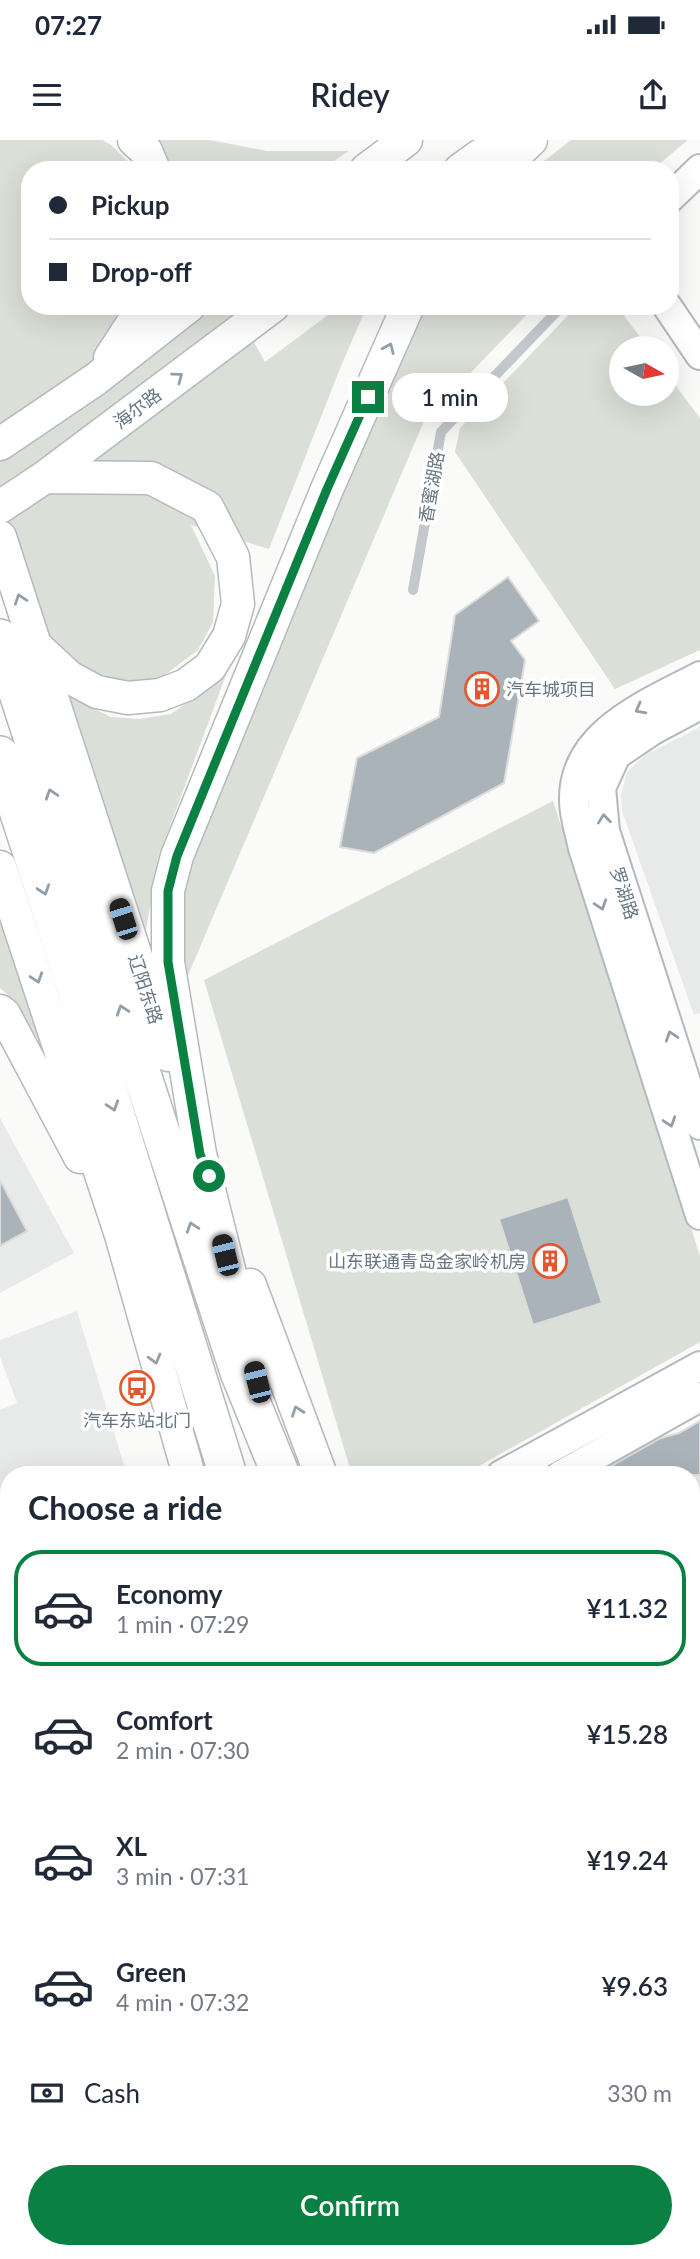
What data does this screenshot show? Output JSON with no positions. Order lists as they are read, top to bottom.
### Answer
{
  "streets": {
    "highway": ["辽阳东路"],
    "main road": ["海尔路"],
    "street": ["罗湖路"],
    "lane": ["香蜜湖路"]
  },
  "one_way": ["罗湖路"],
  "places": {
    "building": ["汽车城项目", "山东联通青岛金家岭机房"],
    "bus stop": ["汽车东站北门"]
  },
  "north": "right",
  "page": {
    "status": "07:27",
    "header": "Ridey",
    "banner": ["Pickup", "Drop-off"],
    "bubble": "1 min",
    "heading": "Choose a ride",
    "list": [
      {
        "name": "Economy",
        "note": "1 min · 07:29",
        "value": "¥11.32"
      },
      {
        "name": "Comfort",
        "note": "2 min · 07:30",
        "value": "¥15.28"
      },
      {
        "name": "XL",
        "note": "3 min · 07:31",
        "value": "¥19.24"
      },
      {
        "name": "Green",
        "note": "4 min · 07:32",
        "value": "¥9.63"
      }
    ],
    "pay": ["Cash", "330 m"],
    "buttons": "Confirm"
  }
}
